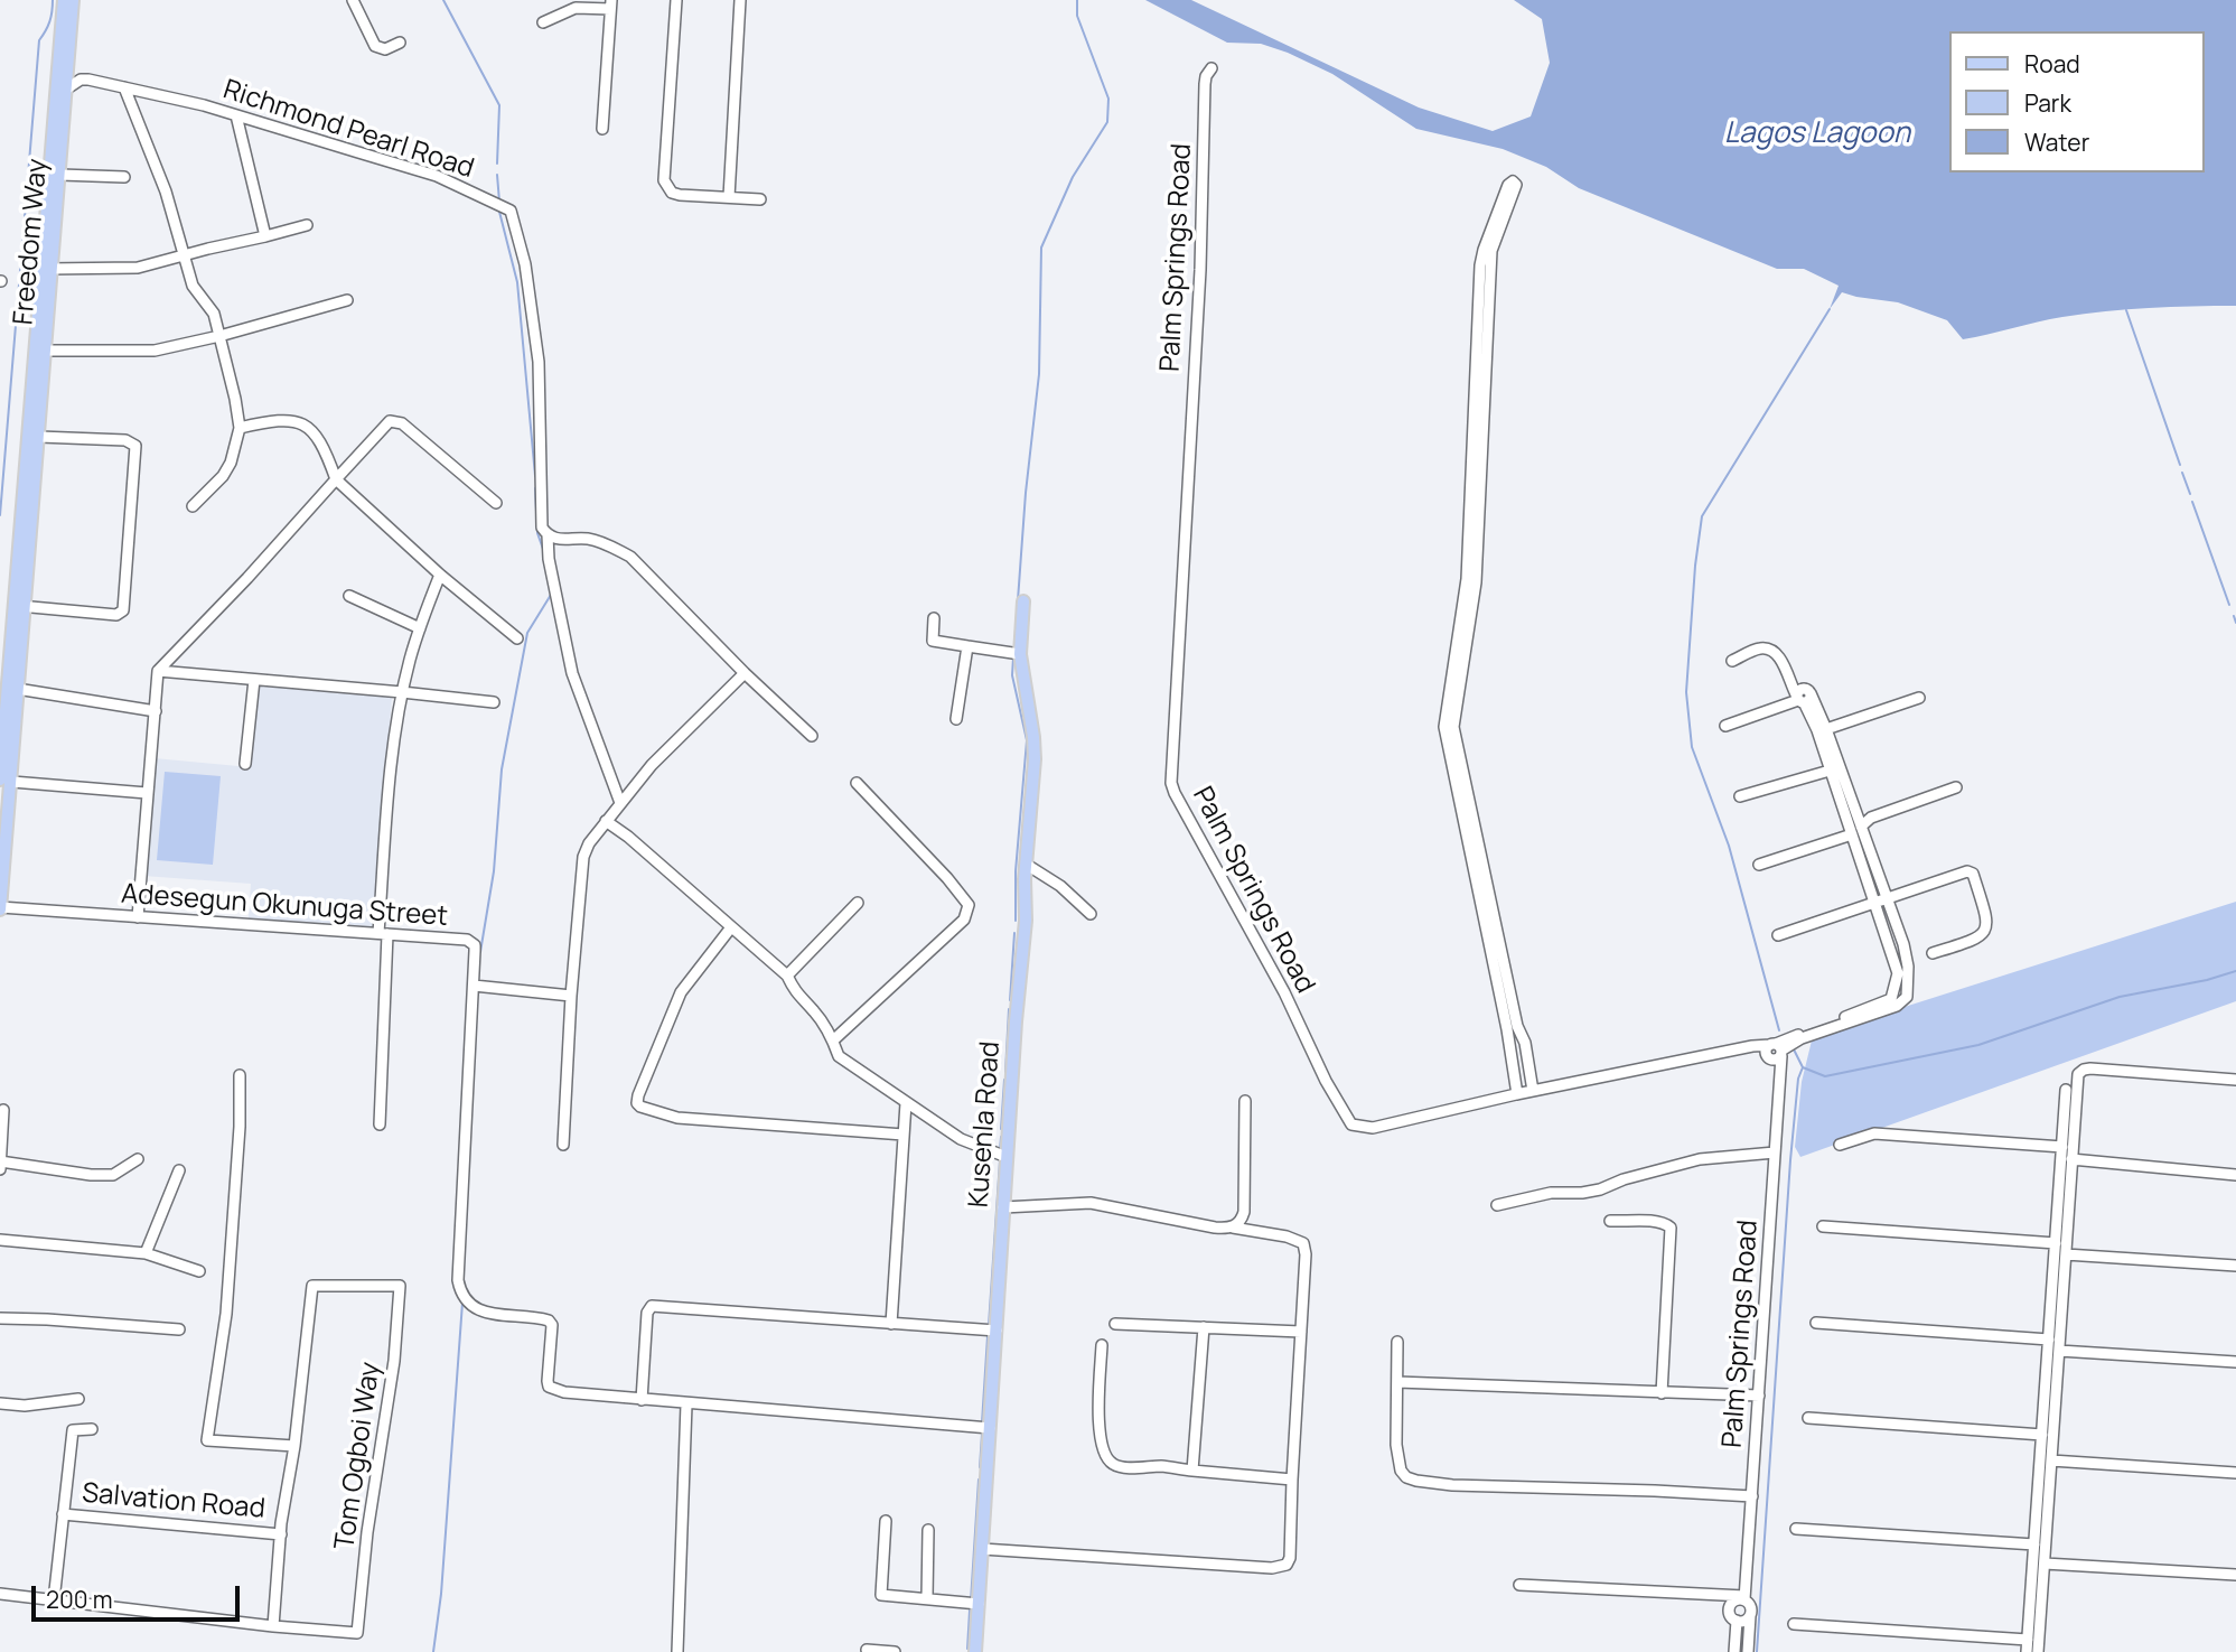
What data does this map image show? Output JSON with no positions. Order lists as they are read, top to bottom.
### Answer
{
  "streets": {
    "main road": ["Freedom Way", "Kusenla Road"],
    "street": [
      "Richmond Pearl Road",
      "Palm Springs Road",
      "Adesegun Okunuga Street",
      "Tom Ogboi Way",
      "Salvation Road"
    ]
  },
  "crossings": [
    ["Richmond Pearl Road", "Freedom Way"],
    ["Freedom Way", "Adesegun Okunuga Street"]
  ],
  "water": ["Lagos Lagoon"],
  "legend": ["Road", "Park", "Water"],
  "scale_bar": "200 m"
}
